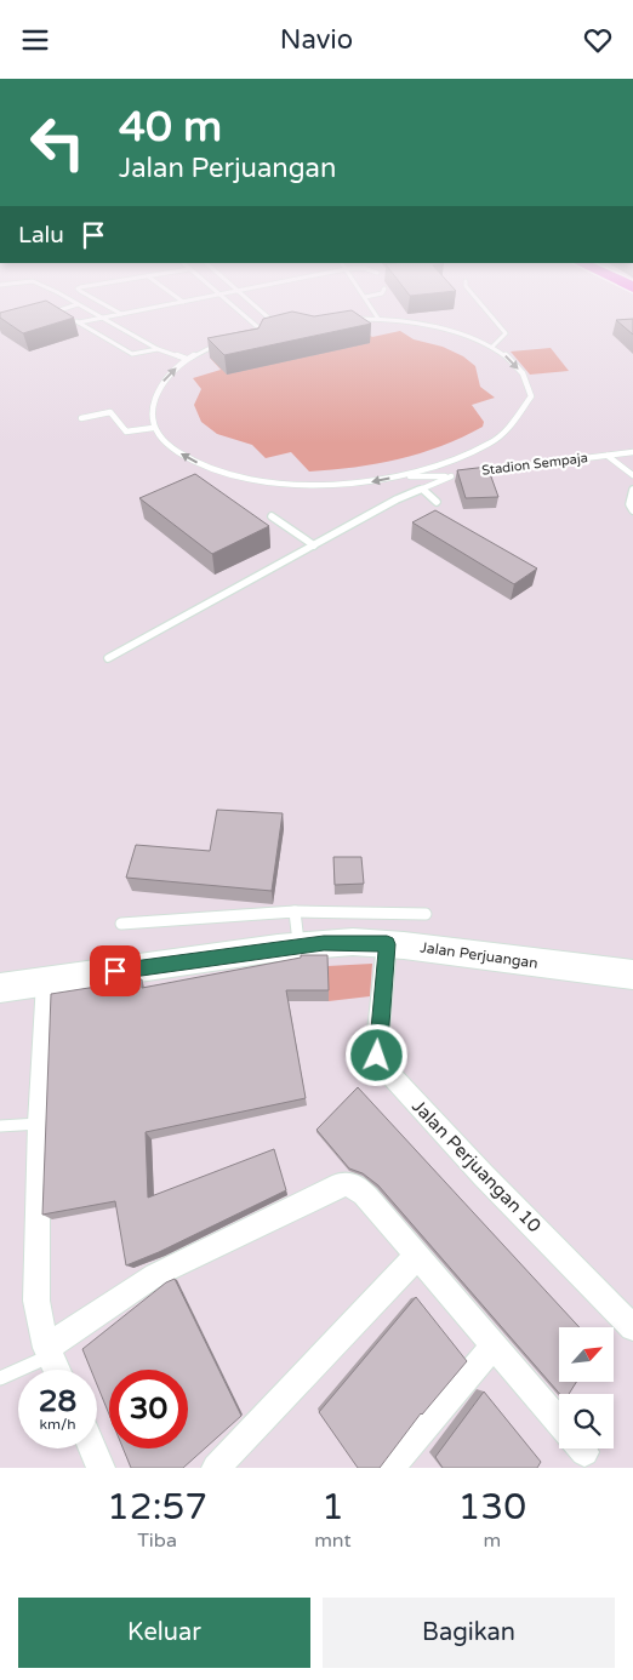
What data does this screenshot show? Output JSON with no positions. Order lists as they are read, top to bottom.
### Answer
{
  "streets": {
    "street": ["Jalan Perjuangan", "Jalan Perjuangan 10"],
    "lane": ["Stadion Sempaja"]
  },
  "crossings": [
    ["Jalan Perjuangan", "Jalan Perjuangan 10"]
  ],
  "north": "top right",
  "page": {
    "header": "Navio",
    "turn": ["40 m", "Jalan Perjuangan"],
    "then": "Lalu",
    "speed": "28 km/h",
    "limit": "30",
    "eta": [
      "12:57",
      "Tiba",
      "1",
      "mnt",
      "130",
      "m"
    ],
    "buttons": ["Keluar", "Bagikan"]
  }
}
